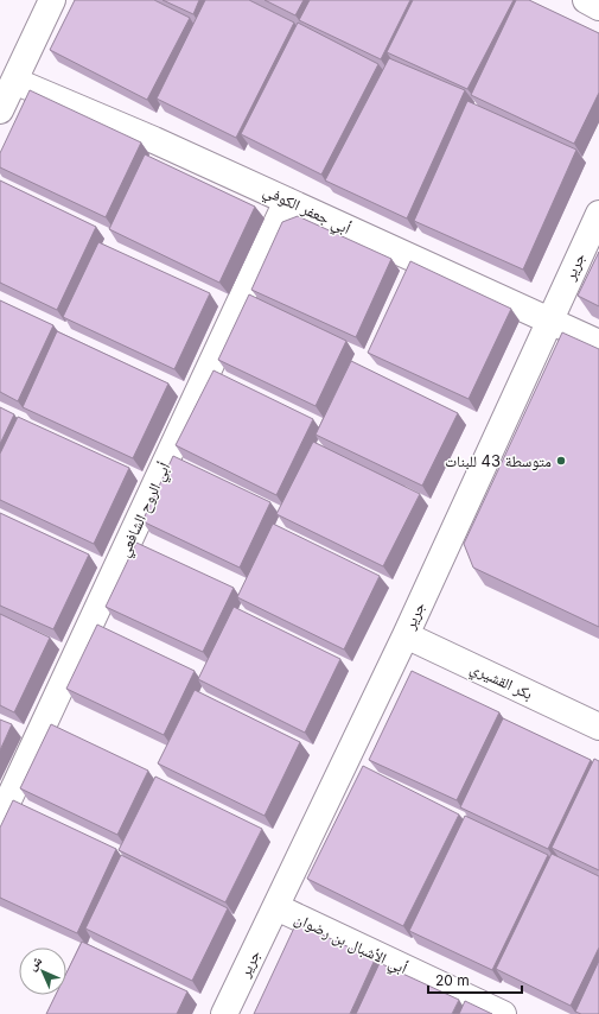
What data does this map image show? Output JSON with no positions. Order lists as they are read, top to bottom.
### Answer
{
  "streets": {
    "street": [
      "أبي جعفر الكوفي",
      "جرير",
      "أبي الروح الشافعي",
      "بكر القشيري",
      "أبي الأشبال بن رضوان"
    ]
  },
  "crossings": [
    ["أبي جعفر الكوفي", "جرير"],
    ["أبي جعفر الكوفي", "أبي الروح الشافعي"],
    ["جرير", "بكر القشيري"],
    ["جرير", "أبي الأشبال بن رضوان"]
  ],
  "places": ["متوسطة 43 للبنات"],
  "scale_bar": "20 m",
  "north": "top left"
}
